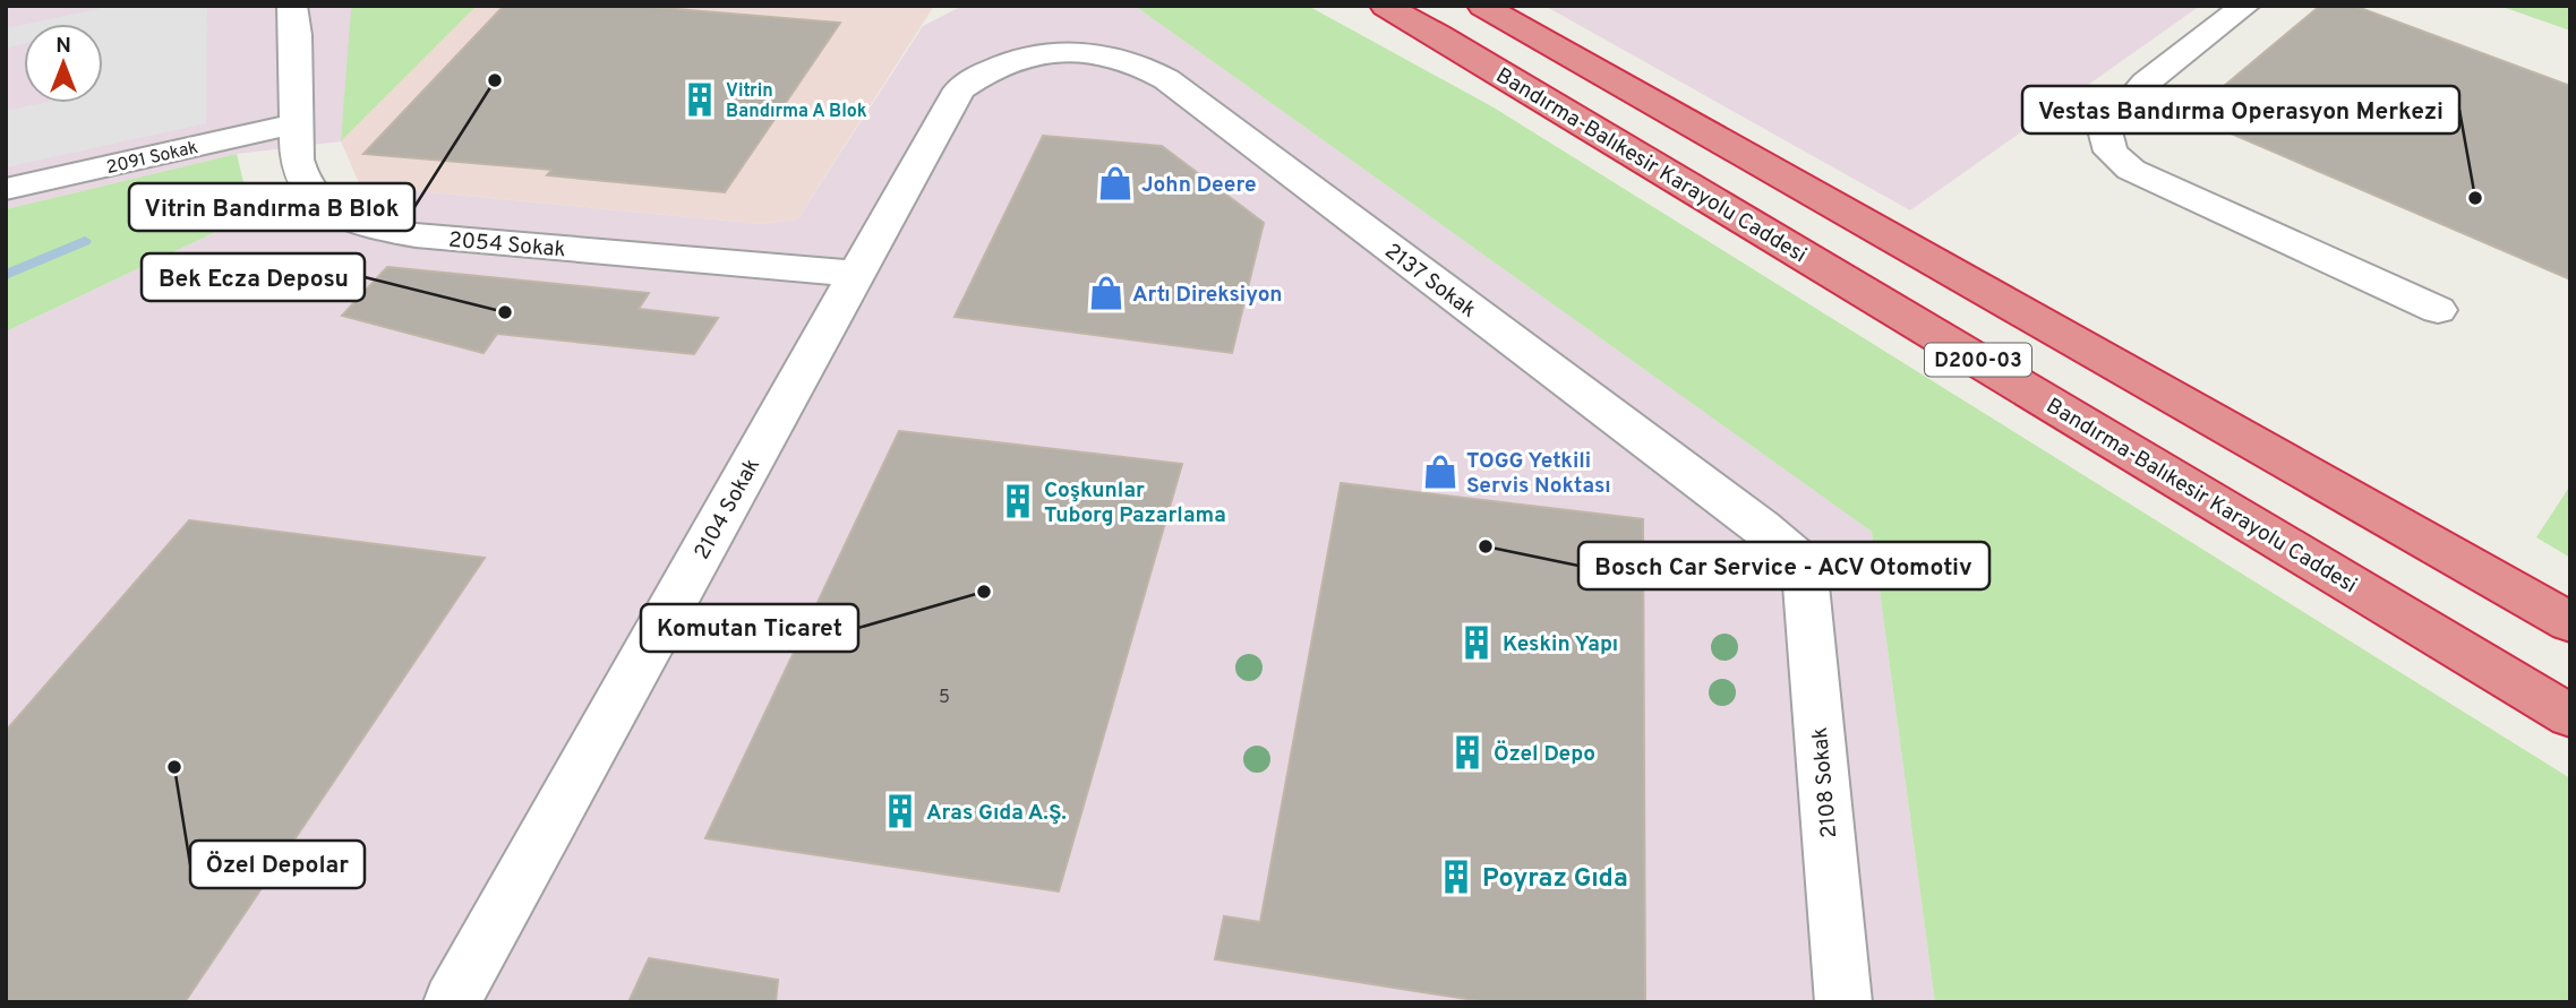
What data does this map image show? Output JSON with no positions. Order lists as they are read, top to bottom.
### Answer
{
  "streets": {
    "highway": ["Bandırma-Balıkesir Karayolu Caddesi", "D200-03"],
    "street": [
      "2091 Sokak",
      "2054 Sokak",
      "2137 Sokak",
      "2104 Sokak",
      "2108 Sokak"
    ]
  },
  "crossings": [
    ["2091 Sokak", "2054 Sokak"],
    ["2054 Sokak", "2104 Sokak"],
    ["2137 Sokak", "2104 Sokak"],
    ["2137 Sokak", "2108 Sokak"]
  ],
  "places": {
    "other": [
      "Vitrin Bandırma B Blok",
      "Vestas Bandırma Operasyon Merkezi",
      "Bek Ecza Deposu",
      "Bosch Car Service - ACV Otomotiv",
      "Komutan Ticaret",
      "Özel Depolar"
    ],
    "building": [
      "Vitrin Bandırma A Blok",
      "Coşkunlar Tuborg Pazarlama",
      "Keskin Yapı",
      "Özel Depo",
      "Aras Gıda A.Ş.",
      "Poyraz Gıda"
    ],
    "shop": ["John Deere", "Artı Direksiyon", "TOGG Yetkili Servis Noktası"]
  },
  "house_numbers": ["5"],
  "north": "top"
}
